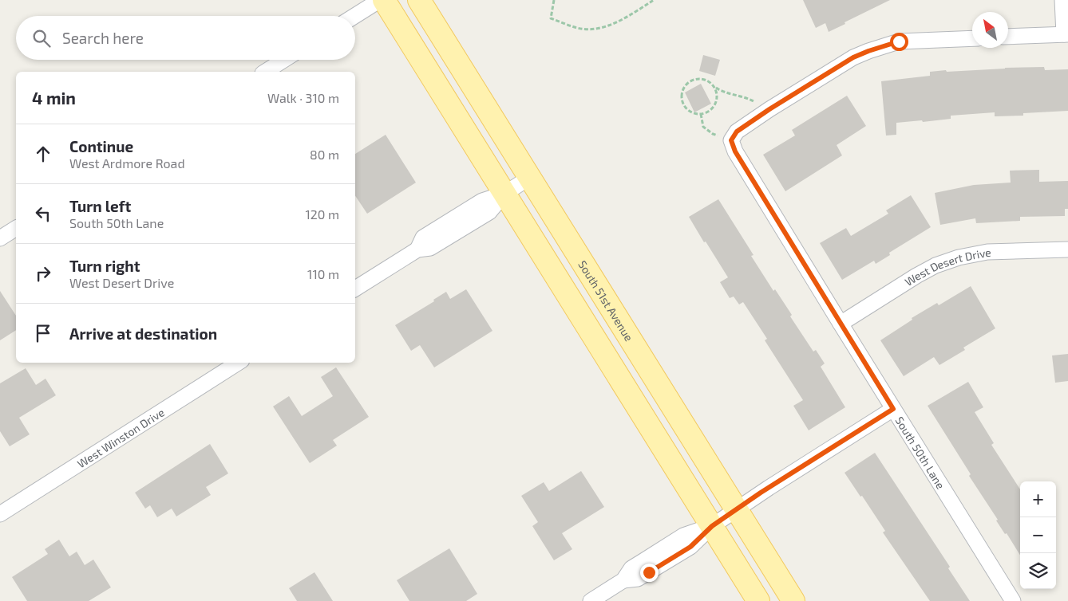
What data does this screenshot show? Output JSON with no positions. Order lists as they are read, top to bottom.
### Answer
{
  "streets": {
    "main road": ["South 51st Avenue"],
    "street": ["West Desert Drive", "West Winston Drive", "South 50th Lane"]
  },
  "crossings": [
    ["West Desert Drive", "South 50th Lane"]
  ],
  "north": "top left",
  "page": {
    "search": "Search here",
    "heading": ["4 min", "Walk · 310 m"],
    "list": [
      ["Continue", "West Ardmore Road", "80 m"],
      ["Turn left", "South 50th Lane", "120 m"],
      ["Turn right", "West Desert Drive", "110 m"],
      "Arrive at destination"
    ],
    "map_buttons": ["+", "−"]
  }
}
